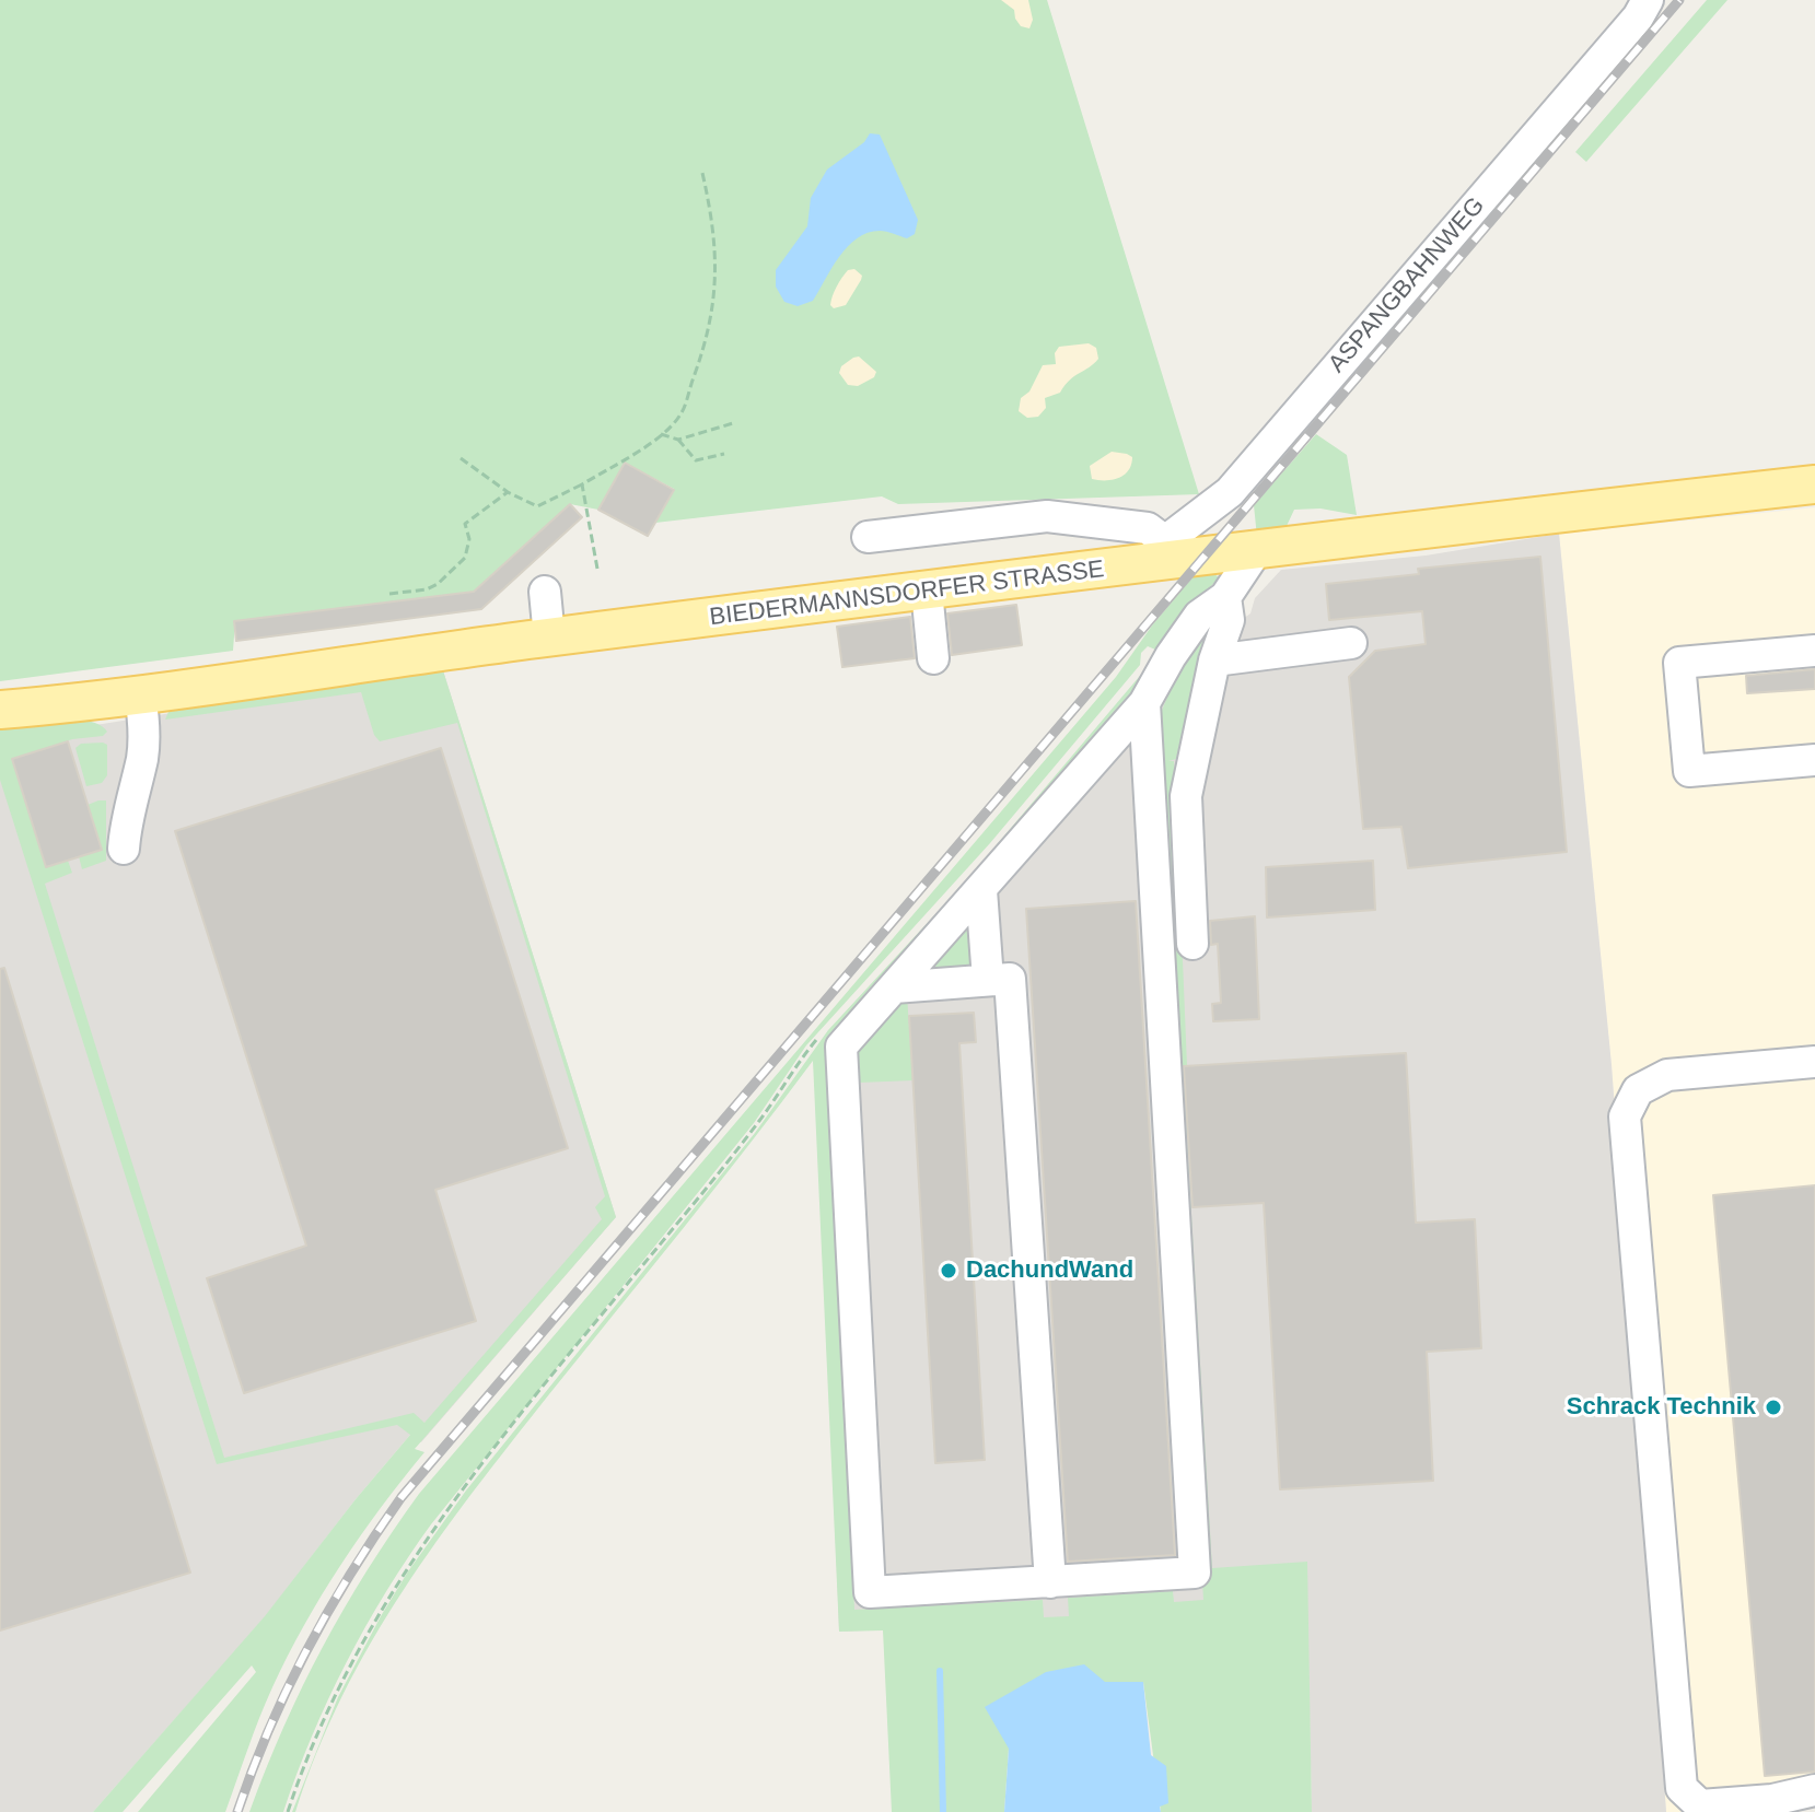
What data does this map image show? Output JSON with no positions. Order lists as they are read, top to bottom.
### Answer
{
  "streets": {
    "main road": ["BIEDERMANNSDORFER STRASSE"],
    "street": ["ASPANGBAHNWEG"]
  },
  "crossings": [
    ["ASPANGBAHNWEG", "BIEDERMANNSDORFER STRASSE"]
  ],
  "places": ["DachundWand", "Schrack Technik"]
}
